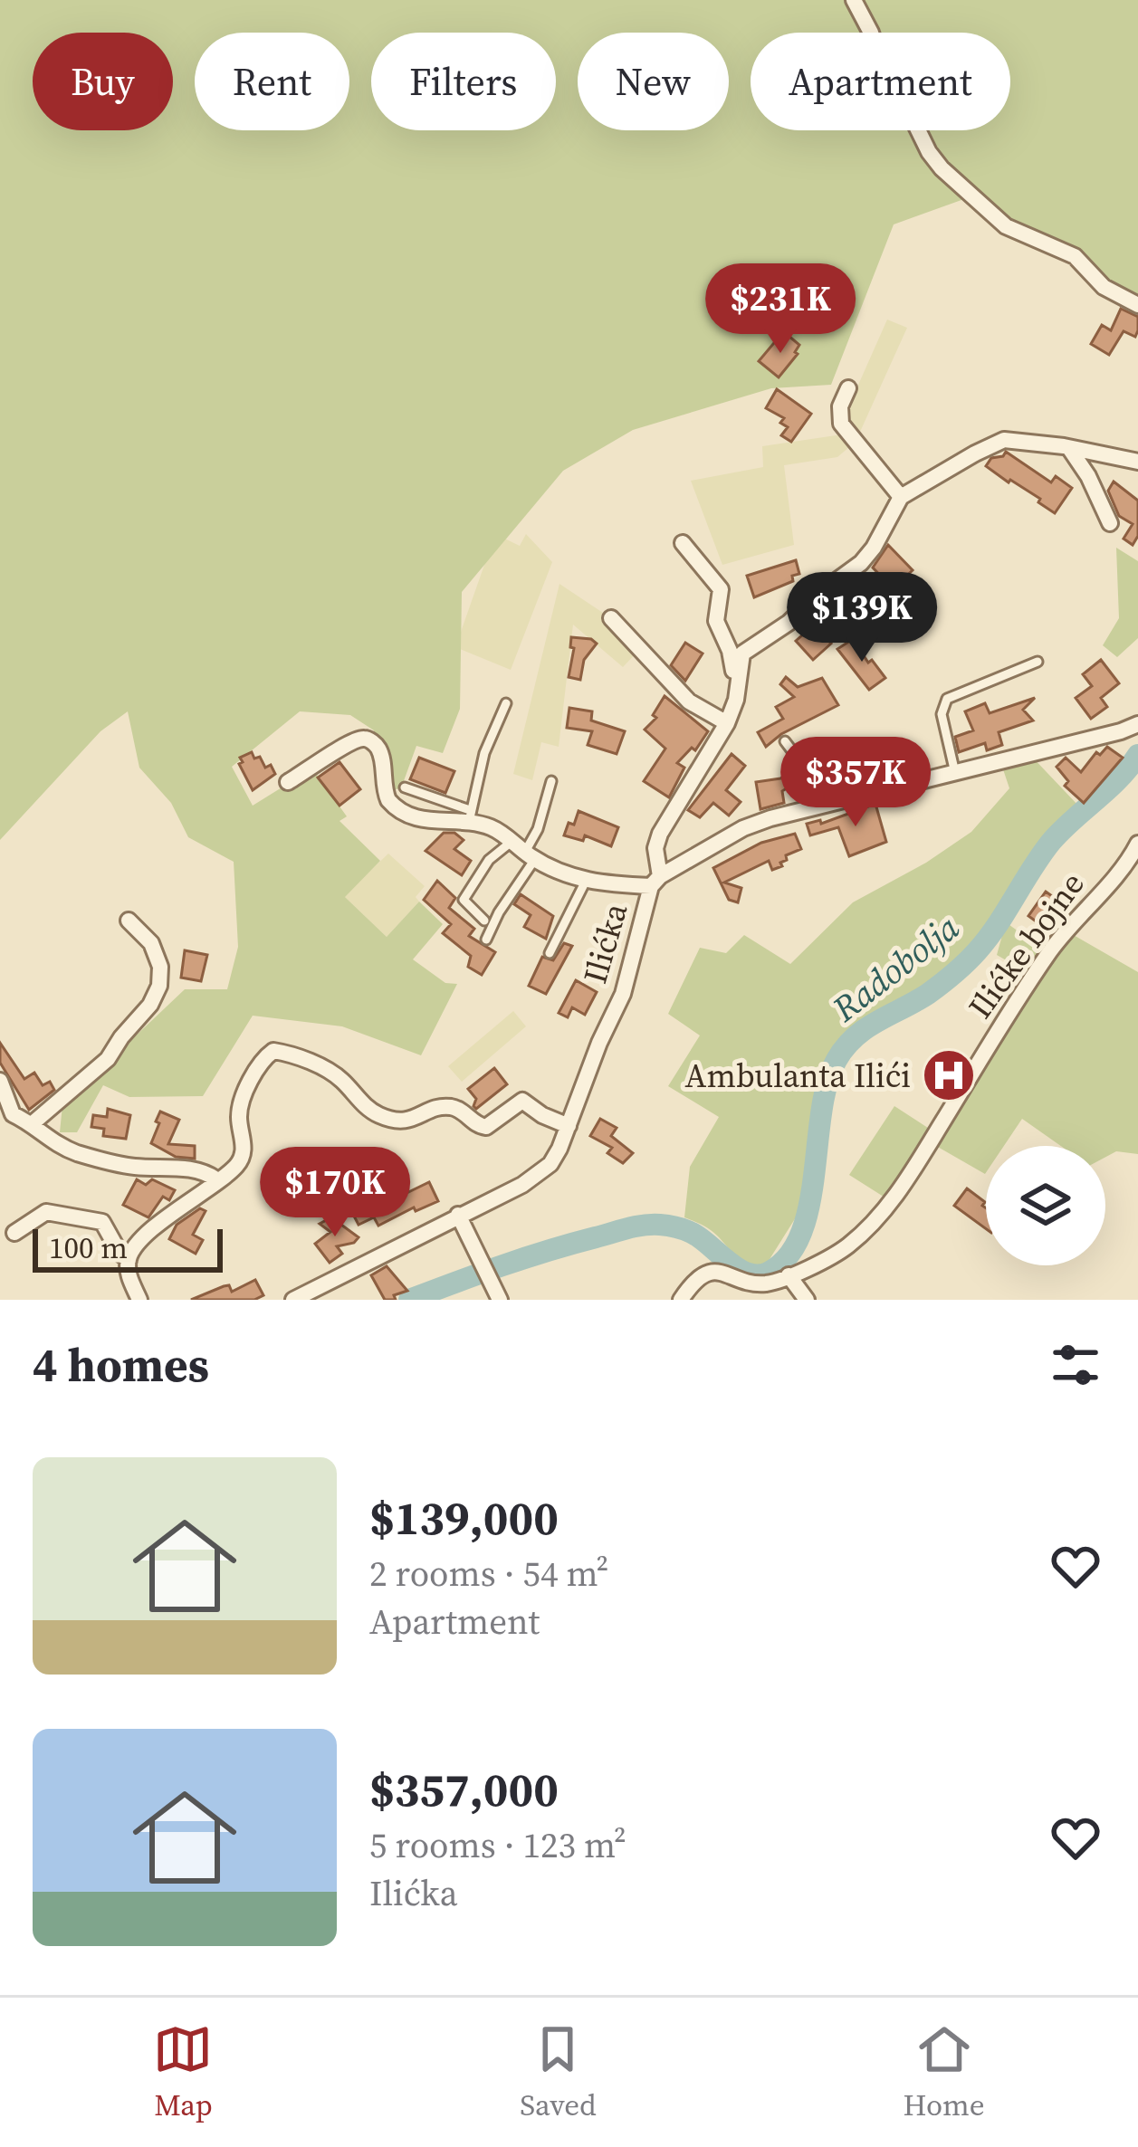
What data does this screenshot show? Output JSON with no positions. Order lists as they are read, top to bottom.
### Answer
{
  "streets": {
    "street": ["Ilićka", "Ilićke bojne"]
  },
  "water": ["Radobolja"],
  "places": {
    "hospital": ["Ambulanta Ilići"]
  },
  "scale_bar": "100 m",
  "page": {
    "chip": [
      "Buy",
      "Rent",
      "Filters",
      "New",
      "Apartment"
    ],
    "price": [
      "$231K",
      "$139K",
      "$357K",
      "$170K"
    ],
    "scale": "100 m",
    "heading": "4 homes",
    "list": [
      {
        "name": "$139,000",
        "note": "2 rooms · 54 m² · Apartment"
      },
      {
        "name": "$357,000",
        "note": "5 rooms · 123 m² · Ilićka"
      }
    ],
    "tabs": ["Map", "Saved", "Home"]
  }
}
